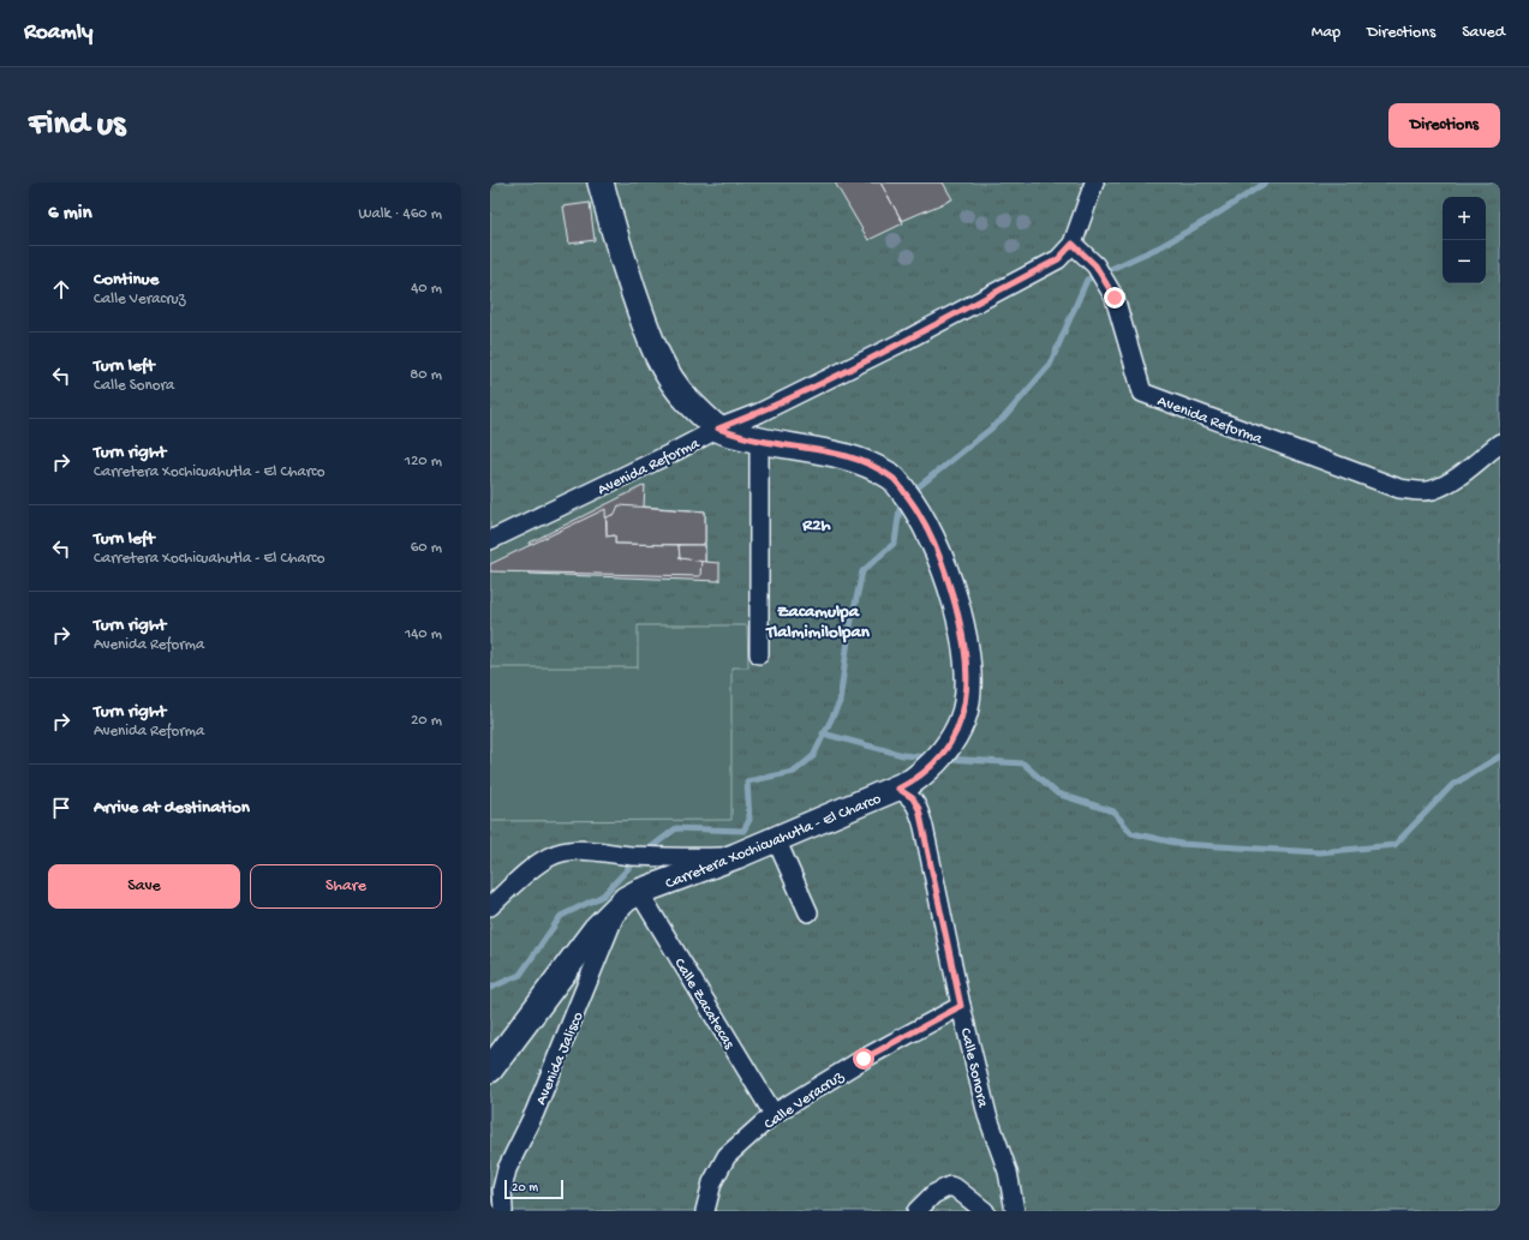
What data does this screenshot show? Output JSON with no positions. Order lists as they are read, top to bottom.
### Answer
{
  "streets": {
    "main road": ["Carretera Xochicuahutla - El Charco"],
    "street": [
      "Avenida Reforma",
      "Calle Zacatecas",
      "Avenida Jalisco",
      "Calle Sonora",
      "Calle Veracruz"
    ]
  },
  "crossings": [
    ["Avenida Reforma", "Carretera Xochicuahutla - El Charco"],
    ["Carretera Xochicuahutla - El Charco", "Calle Zacatecas"],
    ["Carretera Xochicuahutla - El Charco", "Avenida Jalisco"],
    ["Carretera Xochicuahutla - El Charco", "Calle Sonora"],
    ["Calle Zacatecas", "Avenida Jalisco"],
    ["Calle Zacatecas", "Calle Veracruz"],
    ["Calle Sonora", "Calle Veracruz"]
  ],
  "districts": ["R2h", "Zacamulpa Tlalmimilolpan"],
  "scale_bar": "20 m",
  "page": {
    "header": "Roamly",
    "nav": ["Map", "Directions", "Saved"],
    "buttons": [
      "Directions",
      ["Save", "Share"]
    ],
    "title": "Find us",
    "heading": ["6 min", "Walk · 460 m"],
    "map_buttons": ["+", "−"],
    "list": [
      ["Continue", "Calle Veracruz", "40 m"],
      ["Turn left", "Calle Sonora", "80 m"],
      ["Turn right", "Carretera Xochicuahutla - El Charco", "120 m"],
      ["Turn left", "Carretera Xochicuahutla - El Charco", "60 m"],
      ["Turn right", "Avenida Reforma", "140 m"],
      ["Turn right", "Avenida Reforma", "20 m"],
      "Arrive at destination"
    ],
    "scale": "20 m"
  }
}
